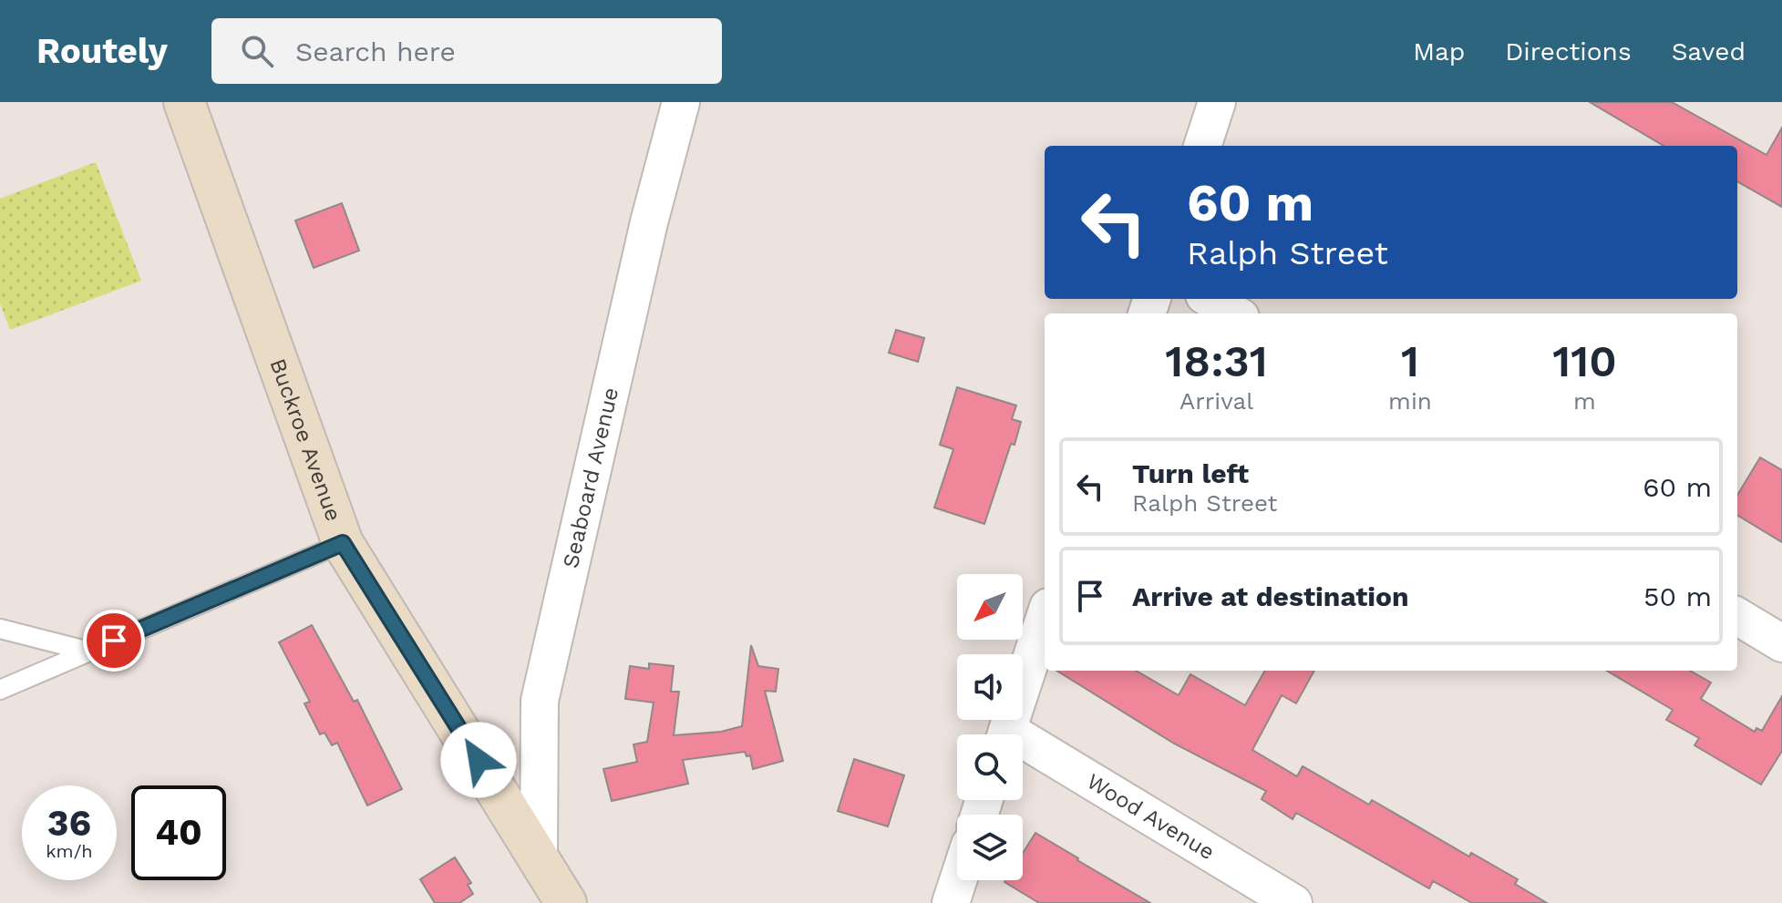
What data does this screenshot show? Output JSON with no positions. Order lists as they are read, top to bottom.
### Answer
{
  "streets": {
    "street": ["Buckroe Avenue", "Seaboard Avenue", "Wood Avenue"]
  },
  "crossings": [
    ["Buckroe Avenue", "Seaboard Avenue"]
  ],
  "north": "bottom left",
  "page": {
    "header": "Routely",
    "search": "Search here",
    "nav": ["Map", "Directions", "Saved"],
    "turn": ["60 m", "Ralph Street"],
    "eta": [
      "18:31",
      "Arrival",
      "1",
      "min",
      "110",
      "m"
    ],
    "list": [
      {
        "name": "Turn left",
        "note": "Ralph Street",
        "value": "60 m"
      },
      {
        "name": "Arrive at destination",
        "value": "50 m"
      }
    ],
    "speed": "36 km/h",
    "limit": "40"
  }
}
